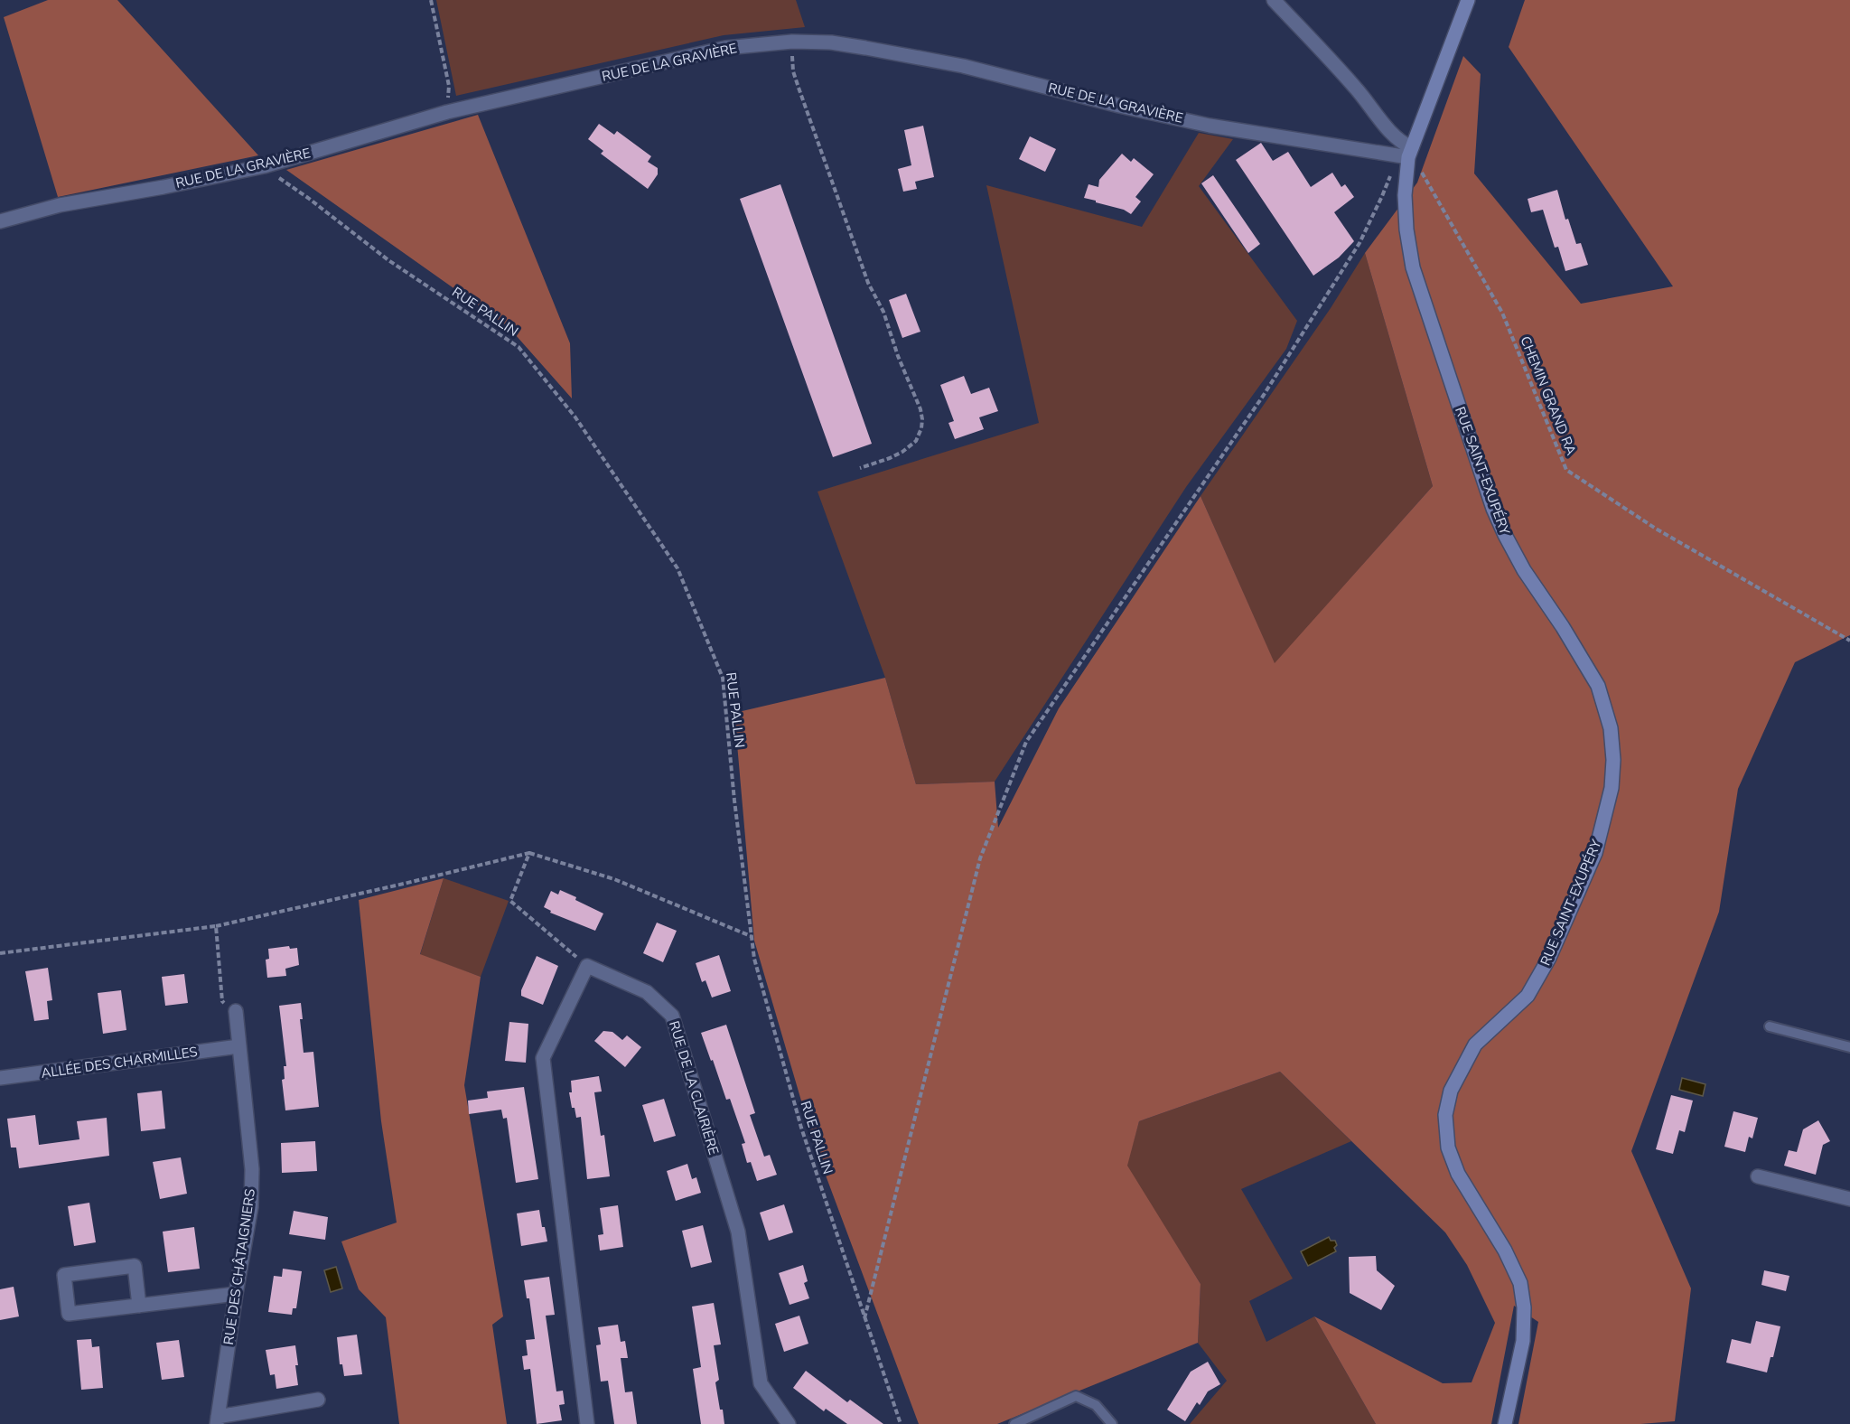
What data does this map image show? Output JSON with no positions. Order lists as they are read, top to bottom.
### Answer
{
  "streets": {
    "street": [
      "RUE DE LA GRAVIÈRE",
      "RUE SAINT-EXUPÉRY",
      "ALLÉE DES CHARMILLES",
      "RUE DE LA CLAIRIÈRE",
      "RUE DES CHÂTAIGNIERS"
    ],
    "path": ["RUE PALLIN", "CHEMIN GRAND RA"]
  },
  "crossings": [
    ["RUE DE LA GRAVIÈRE", "RUE PALLIN"],
    ["RUE DE LA GRAVIÈRE", "CHEMIN GRAND RA"],
    ["RUE DE LA GRAVIÈRE", "RUE SAINT-EXUPÉRY"],
    ["CHEMIN GRAND RA", "RUE SAINT-EXUPÉRY"],
    ["ALLÉE DES CHARMILLES", "RUE DES CHÂTAIGNIERS"]
  ]
}
